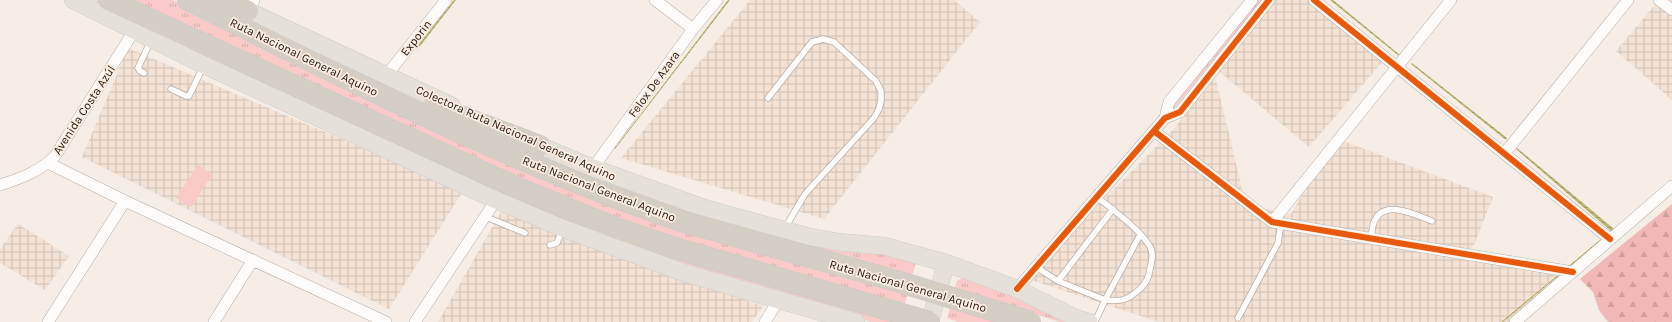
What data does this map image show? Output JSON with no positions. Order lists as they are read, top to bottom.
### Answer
{
  "streets": {
    "highway": ["Ruta Nacional General Aquino"],
    "main road": ["Colectora Ruta Nacional General Aquino"],
    "street": ["Exporin", "Felox De Azara", "Avenida Costa Azúl"]
  },
  "crossings": [
    ["Exporin", "Colectora Ruta Nacional General Aquino"],
    ["Felox De Azara", "Colectora Ruta Nacional General Aquino"]
  ]
}
